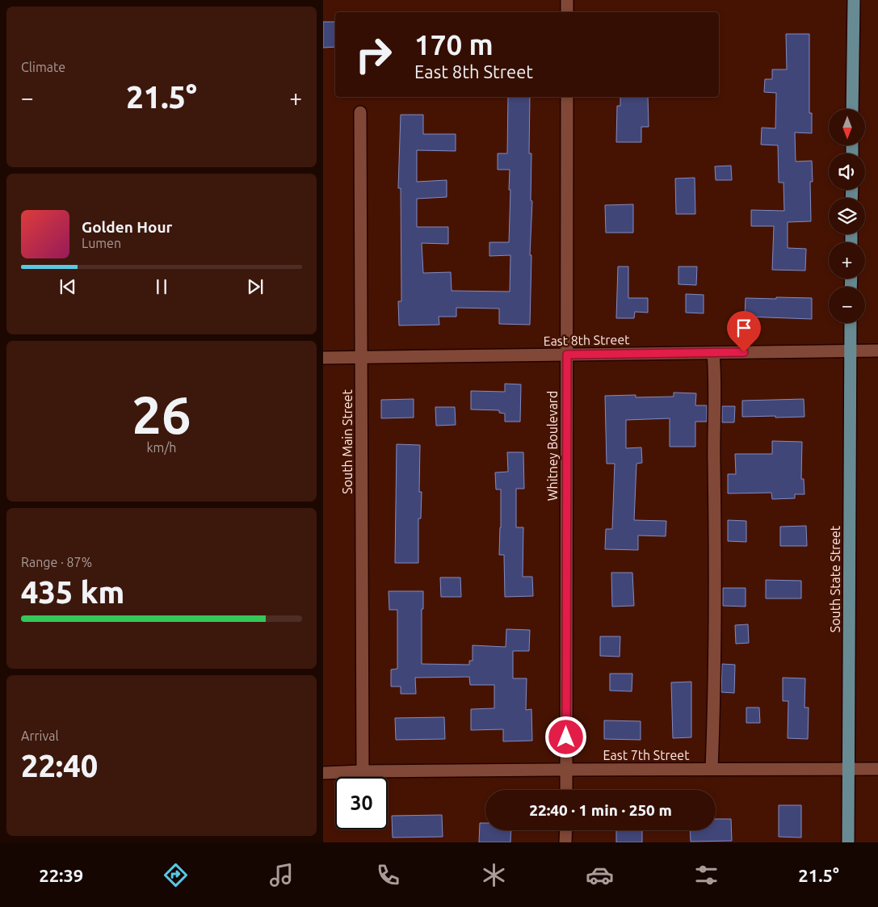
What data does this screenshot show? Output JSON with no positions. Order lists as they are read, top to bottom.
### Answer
{
  "streets": {
    "main road": ["South State Street"],
    "street": [
      "East 8th Street",
      "South Main Street",
      "Whitney Boulevard",
      "East 7th Street"
    ]
  },
  "crossings": [
    ["East 8th Street", "South Main Street"],
    ["East 8th Street", "Whitney Boulevard"],
    ["East 8th Street", "South State Street"],
    ["South Main Street", "East 7th Street"],
    ["Whitney Boulevard", "East 7th Street"],
    ["South State Street", "East 7th Street"]
  ],
  "north": "bottom",
  "page": {
    "tile": [
      "Climate",
      ["26", "km/h"],
      ["Range · 87%", "435 km"],
      ["Arrival", "22:40"]
    ],
    "turn": ["170 m", "East 8th Street"],
    "heat": ["−", "21.5°", "+"],
    "map_buttons": ["+", "−"],
    "song": ["Golden Hour", "Lumen"],
    "limit": "30",
    "trip": "22:40 · 1 min · 250 m",
    "tabs": ["22:39", "21.5°"]
  }
}
